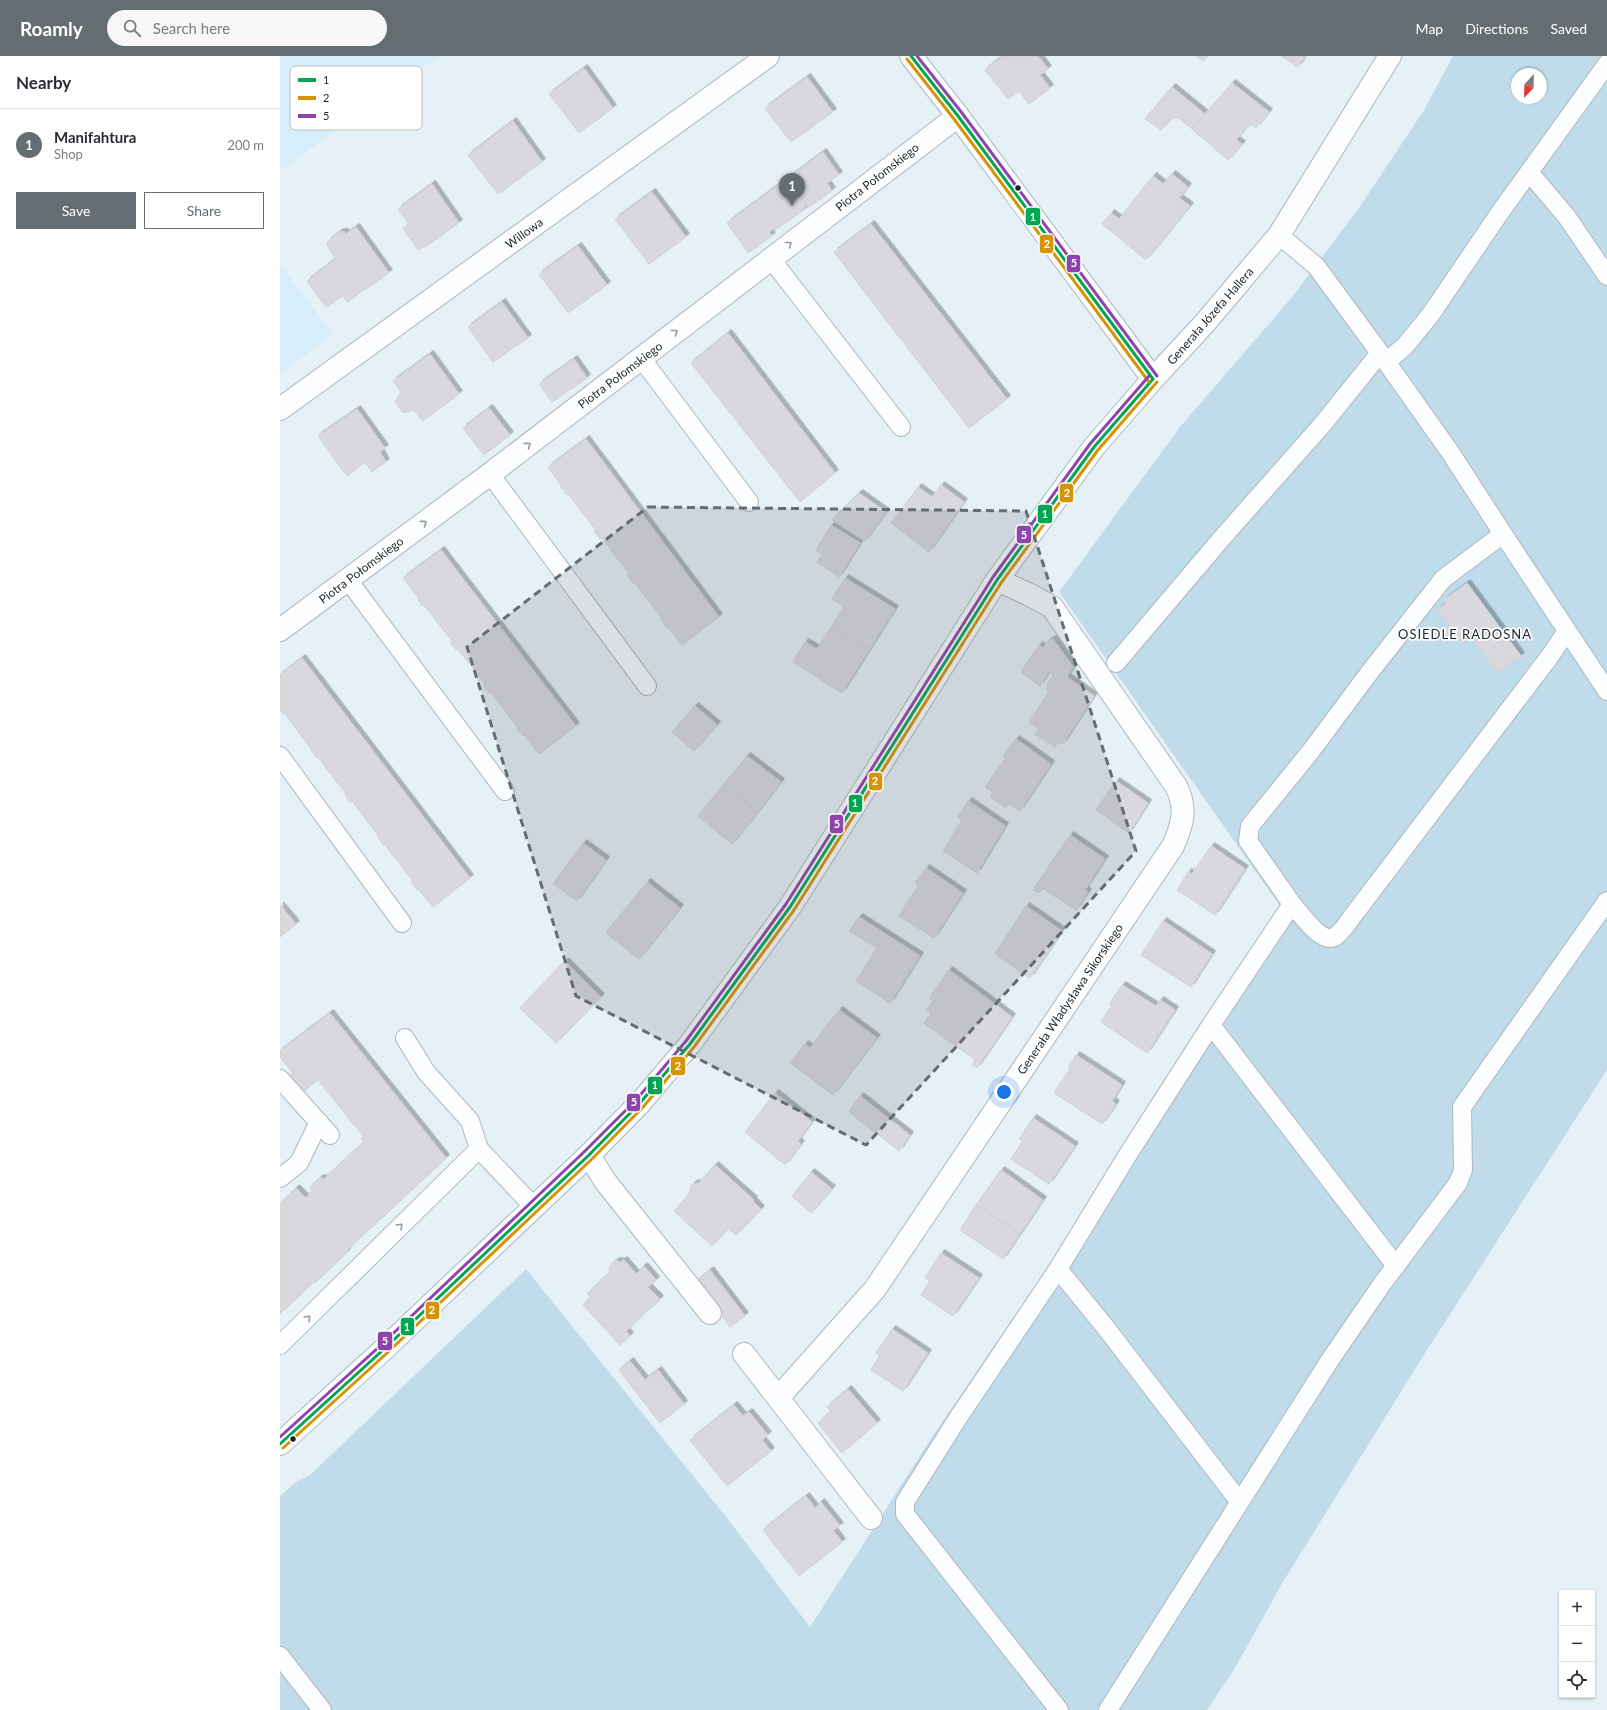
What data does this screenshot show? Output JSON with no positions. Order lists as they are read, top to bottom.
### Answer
{
  "streets": {
    "street": [
      "Piotra Połomskiego",
      "Willowa",
      "Generała Józefa Hallera",
      "Generała Władysława Sikorskiego"
    ]
  },
  "crossings": [
    ["Generała Józefa Hallera", "Generała Władysława Sikorskiego"]
  ],
  "one_way": ["Piotra Połomskiego"],
  "districts": ["OSIEDLE RADOSNA"],
  "lines": ["transit line 1", "transit line 5", "transit line 2"],
  "legend": ["1", "2", "5"],
  "north": "bottom",
  "page": {
    "header": "Roamly",
    "search": "Search here",
    "nav": ["Map", "Directions", "Saved"],
    "heading": "Nearby",
    "list": [
      {
        "mark": "1",
        "name": "Manifahtura",
        "note": "Shop",
        "value": "200 m"
      }
    ],
    "pins": "1",
    "buttons": ["Save", "Share"],
    "map_buttons": ["+", "−"]
  }
}
